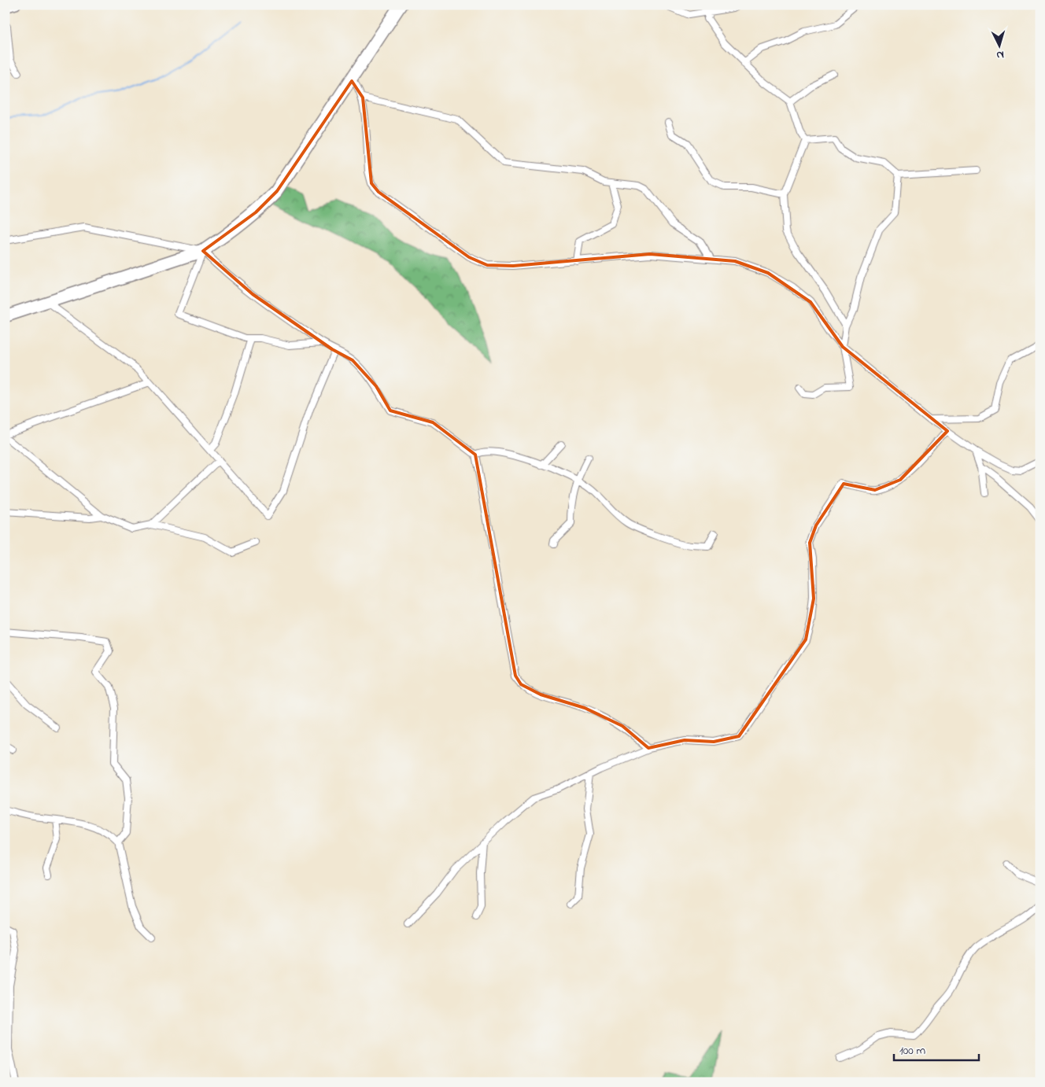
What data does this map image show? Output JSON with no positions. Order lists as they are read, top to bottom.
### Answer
{
  "scale_bar": "100 m",
  "north": "bottom"
}
